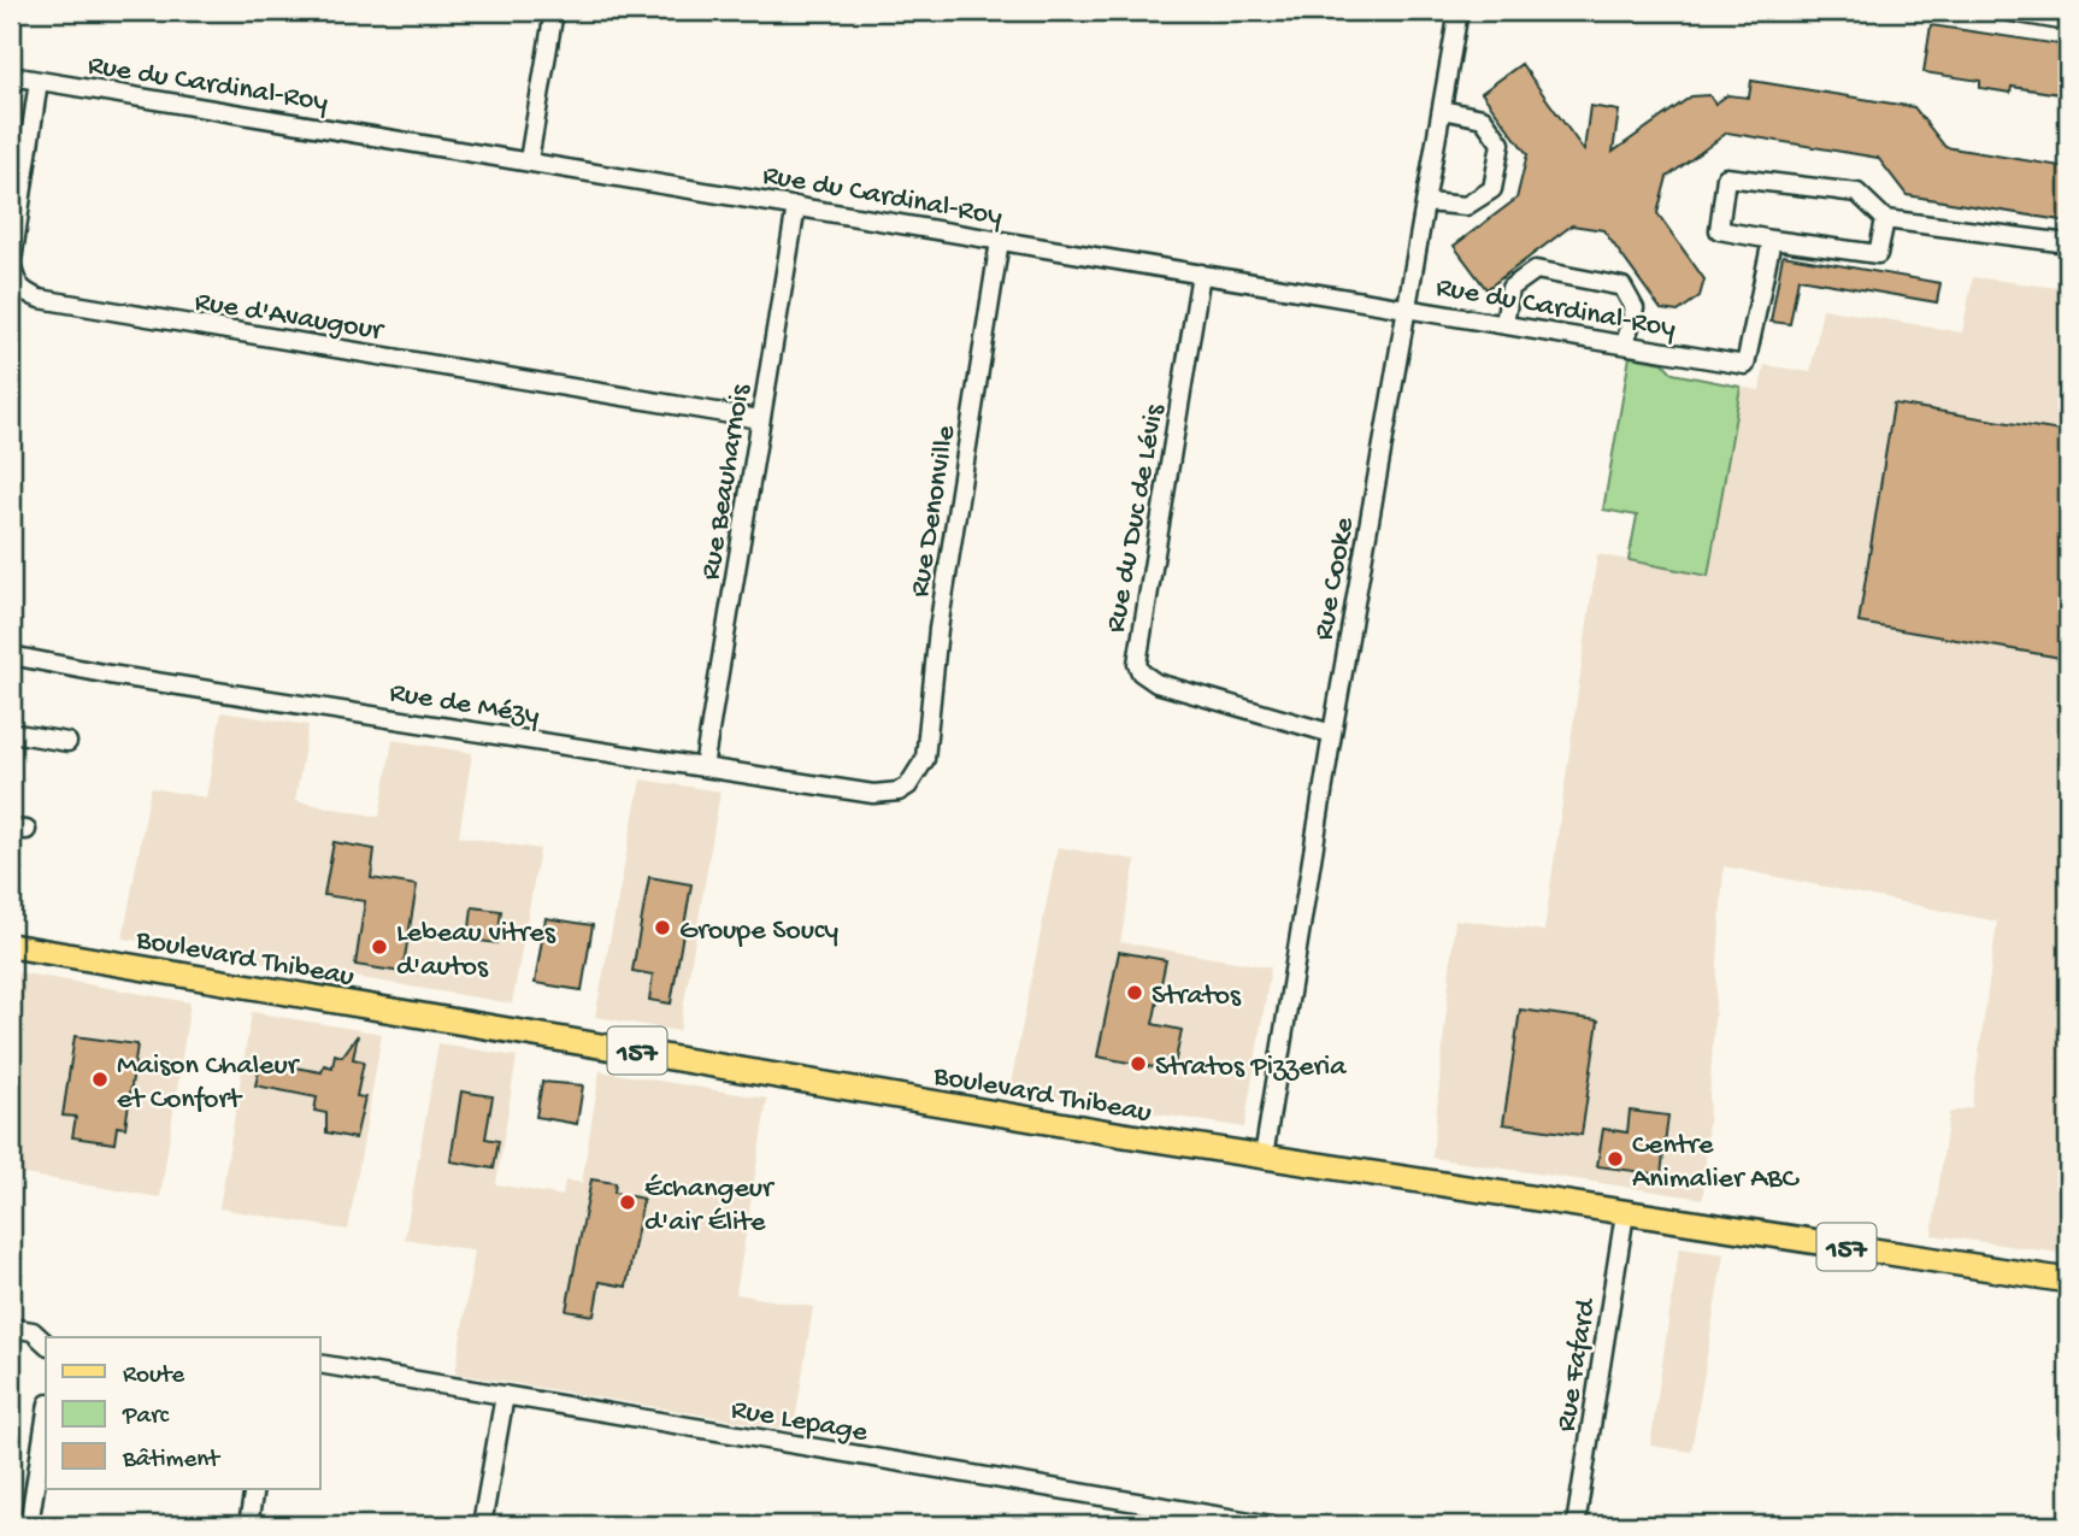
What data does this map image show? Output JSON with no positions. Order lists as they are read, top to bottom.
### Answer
{
  "streets": {
    "main road": ["Boulevard Thibeau", "157"],
    "street": [
      "Rue du Cardinal-Roy",
      "Rue d'Avaugour",
      "Rue Beauharnois",
      "Rue Denonville",
      "Rue du Duc de Lévis",
      "Rue Cooke",
      "Rue de Mézy",
      "Rue Fafard",
      "Rue Lepage"
    ]
  },
  "crossings": [
    ["Rue du Cardinal-Roy", "Rue d'Avaugour"],
    ["Rue du Cardinal-Roy", "Rue Beauharnois"],
    ["Rue du Cardinal-Roy", "Rue Denonville"],
    ["Rue du Cardinal-Roy", "Rue du Duc de Lévis"],
    ["Rue du Cardinal-Roy", "Rue Cooke"],
    ["Rue d'Avaugour", "Rue Beauharnois"],
    ["Rue Beauharnois", "Rue de Mézy"],
    ["Rue Denonville", "Rue de Mézy"],
    ["Rue du Duc de Lévis", "Rue Cooke"],
    ["Rue Cooke", "Boulevard Thibeau"],
    ["Boulevard Thibeau", "Rue Fafard"]
  ],
  "places": [
    "Groupe Soucy",
    "Lebeau vitres d'autos",
    "Stratos",
    "Stratos Pizzeria",
    "Maison Chaleur et Confort",
    "Centre Animalier ABC",
    "Échangeur d'air Élite"
  ],
  "legend": ["Route", "Parc", "Bâtiment"]
}
